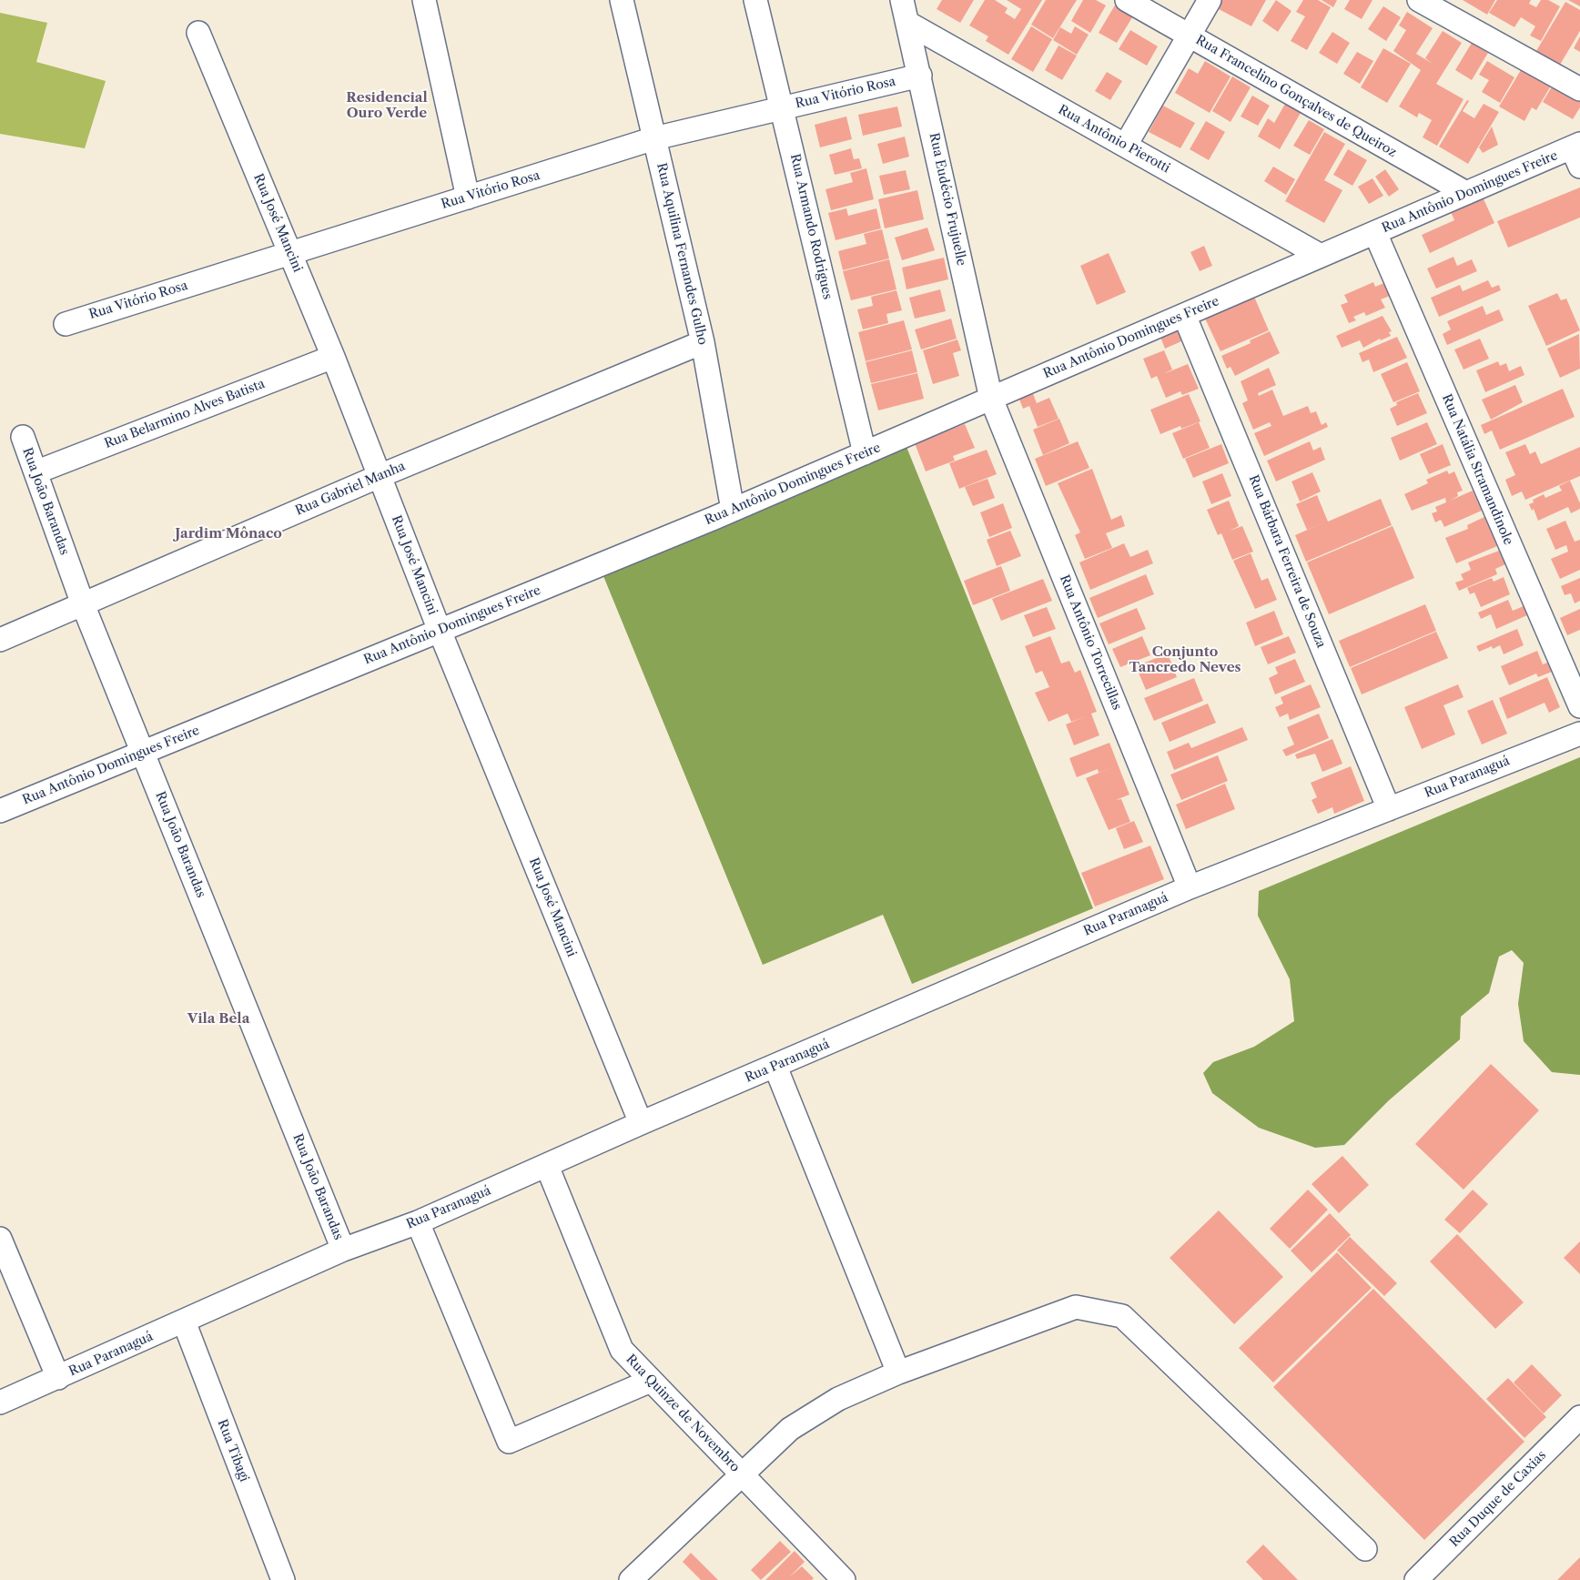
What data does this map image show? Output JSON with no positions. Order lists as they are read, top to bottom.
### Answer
{
  "streets": {
    "street": [
      "Rua Vitório Rosa",
      "Rua Francelino Gonçalves de Queiroz",
      "Rua Antônio Pierotti",
      "Rua Antônio Domingues Freire",
      "Rua Eudécio Frujuelle",
      "Rua José Mancini",
      "Rua Armando Rodrigues",
      "Rua Aquilina Fernandes Gulho",
      "Rua Belarmino Alves Batista",
      "Rua Natália Stramandinole",
      "Rua Gabriel Manha",
      "Rua João Barandas",
      "Rua Bárbara Ferreira de Souza",
      "Rua Antônio Torrecillas",
      "Rua Paranaguá",
      "Rua Quinze de Novembro",
      "Rua Tibagi",
      "Rua Duque de Caxias"
    ]
  },
  "crossings": [
    ["Rua Vitório Rosa", "Rua Eudécio Frujuelle"],
    ["Rua Vitório Rosa", "Rua José Mancini"],
    ["Rua Vitório Rosa", "Rua Armando Rodrigues"],
    ["Rua Vitório Rosa", "Rua Aquilina Fernandes Gulho"],
    ["Rua Francelino Gonçalves de Queiroz", "Rua Antônio Domingues Freire"],
    ["Rua Antônio Pierotti", "Rua Antônio Domingues Freire"],
    ["Rua Antônio Pierotti", "Rua Eudécio Frujuelle"],
    ["Rua Antônio Domingues Freire", "Rua Eudécio Frujuelle"],
    ["Rua Antônio Domingues Freire", "Rua José Mancini"],
    ["Rua Antônio Domingues Freire", "Rua Armando Rodrigues"],
    ["Rua Antônio Domingues Freire", "Rua Aquilina Fernandes Gulho"],
    ["Rua Antônio Domingues Freire", "Rua Natália Stramandinole"],
    ["Rua Antônio Domingues Freire", "Rua João Barandas"],
    ["Rua Antônio Domingues Freire", "Rua Bárbara Ferreira de Souza"],
    ["Rua Antônio Domingues Freire", "Rua Antônio Torrecillas"],
    ["Rua Eudécio Frujuelle", "Rua Antônio Torrecillas"],
    ["Rua José Mancini", "Rua Belarmino Alves Batista"],
    ["Rua José Mancini", "Rua Gabriel Manha"],
    ["Rua José Mancini", "Rua Paranaguá"],
    ["Rua Aquilina Fernandes Gulho", "Rua Gabriel Manha"],
    ["Rua Belarmino Alves Batista", "Rua João Barandas"],
    ["Rua Gabriel Manha", "Rua João Barandas"],
    ["Rua João Barandas", "Rua Paranaguá"],
    ["Rua Bárbara Ferreira de Souza", "Rua Paranaguá"],
    ["Rua Antônio Torrecillas", "Rua Paranaguá"],
    ["Rua Paranaguá", "Rua Quinze de Novembro"],
    ["Rua Paranaguá", "Rua Tibagi"]
  ],
  "districts": [
    "Residencial Ouro Verde",
    "Jardim Mônaco",
    "Conjunto Tancredo Neves",
    "Vila Bela"
  ]
}
